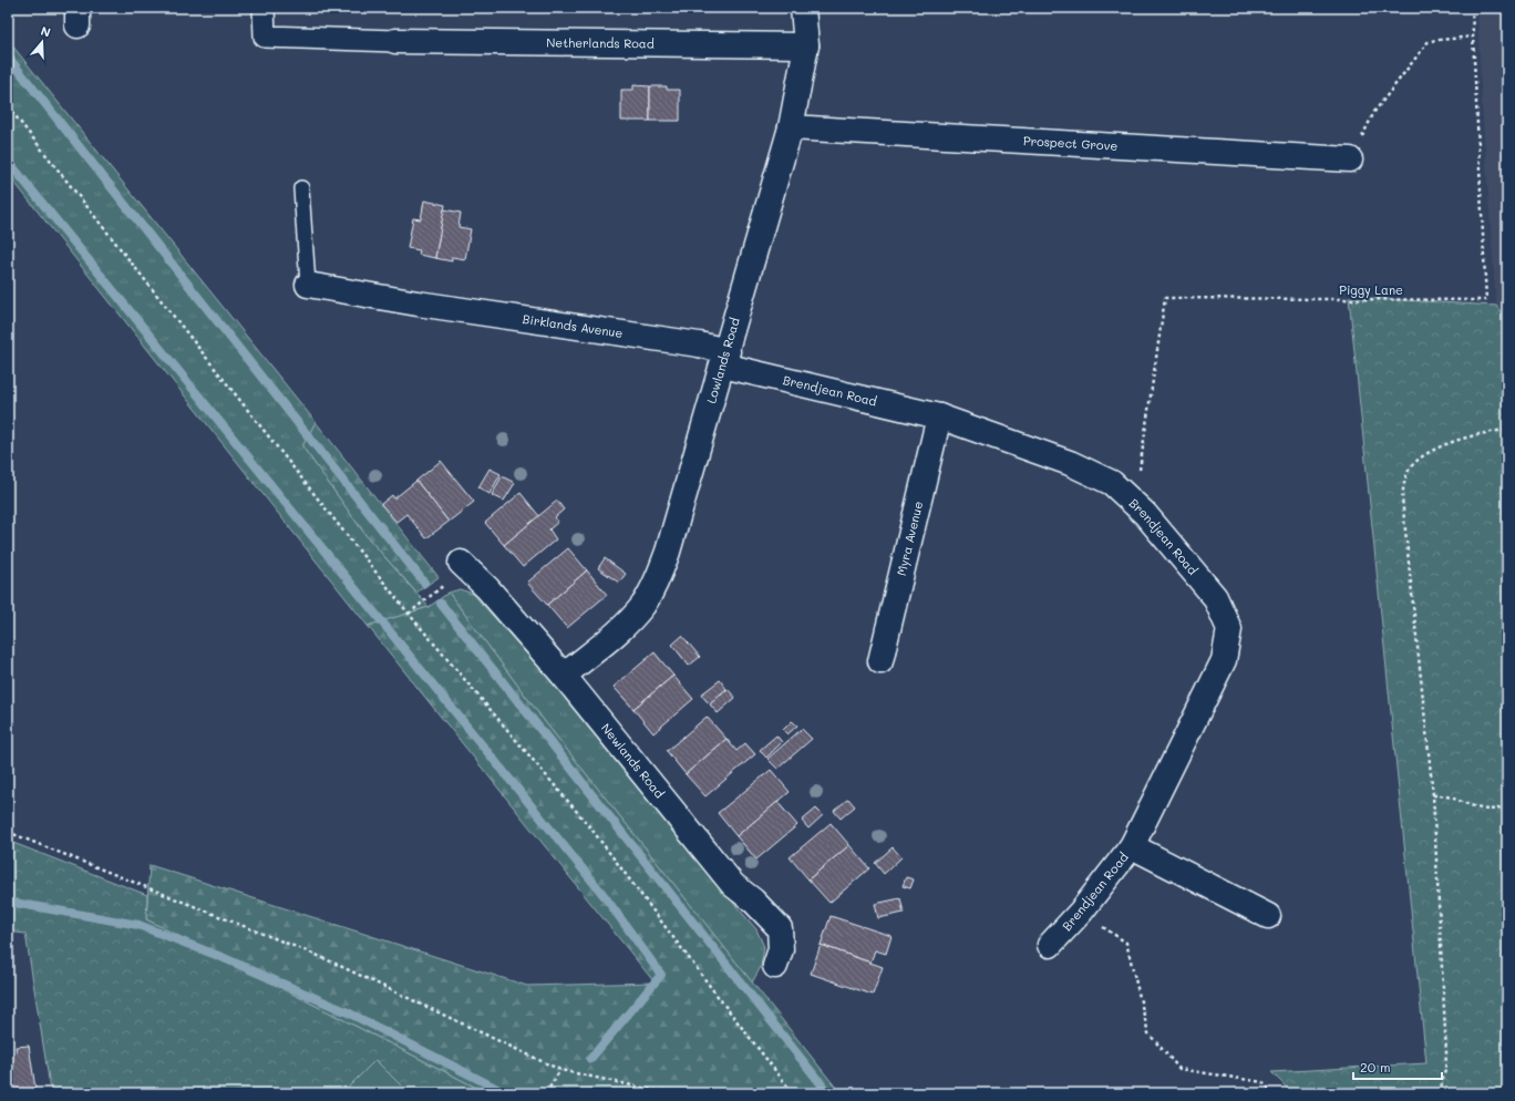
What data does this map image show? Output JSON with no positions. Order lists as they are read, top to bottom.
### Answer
{
  "streets": {
    "street": [
      "Netherlands Road",
      "Prospect Grove",
      "Birklands Avenue",
      "Lowlands Road",
      "Brendjean Road",
      "Myra Avenue",
      "Newlands Road"
    ],
    "path": ["Piggy Lane"]
  },
  "crossings": [
    ["Netherlands Road", "Lowlands Road"],
    ["Prospect Grove", "Lowlands Road"],
    ["Birklands Avenue", "Lowlands Road"],
    ["Birklands Avenue", "Brendjean Road"],
    ["Lowlands Road", "Brendjean Road"],
    ["Lowlands Road", "Newlands Road"],
    ["Brendjean Road", "Myra Avenue"]
  ],
  "scale_bar": "20 m",
  "north": "top"
}
